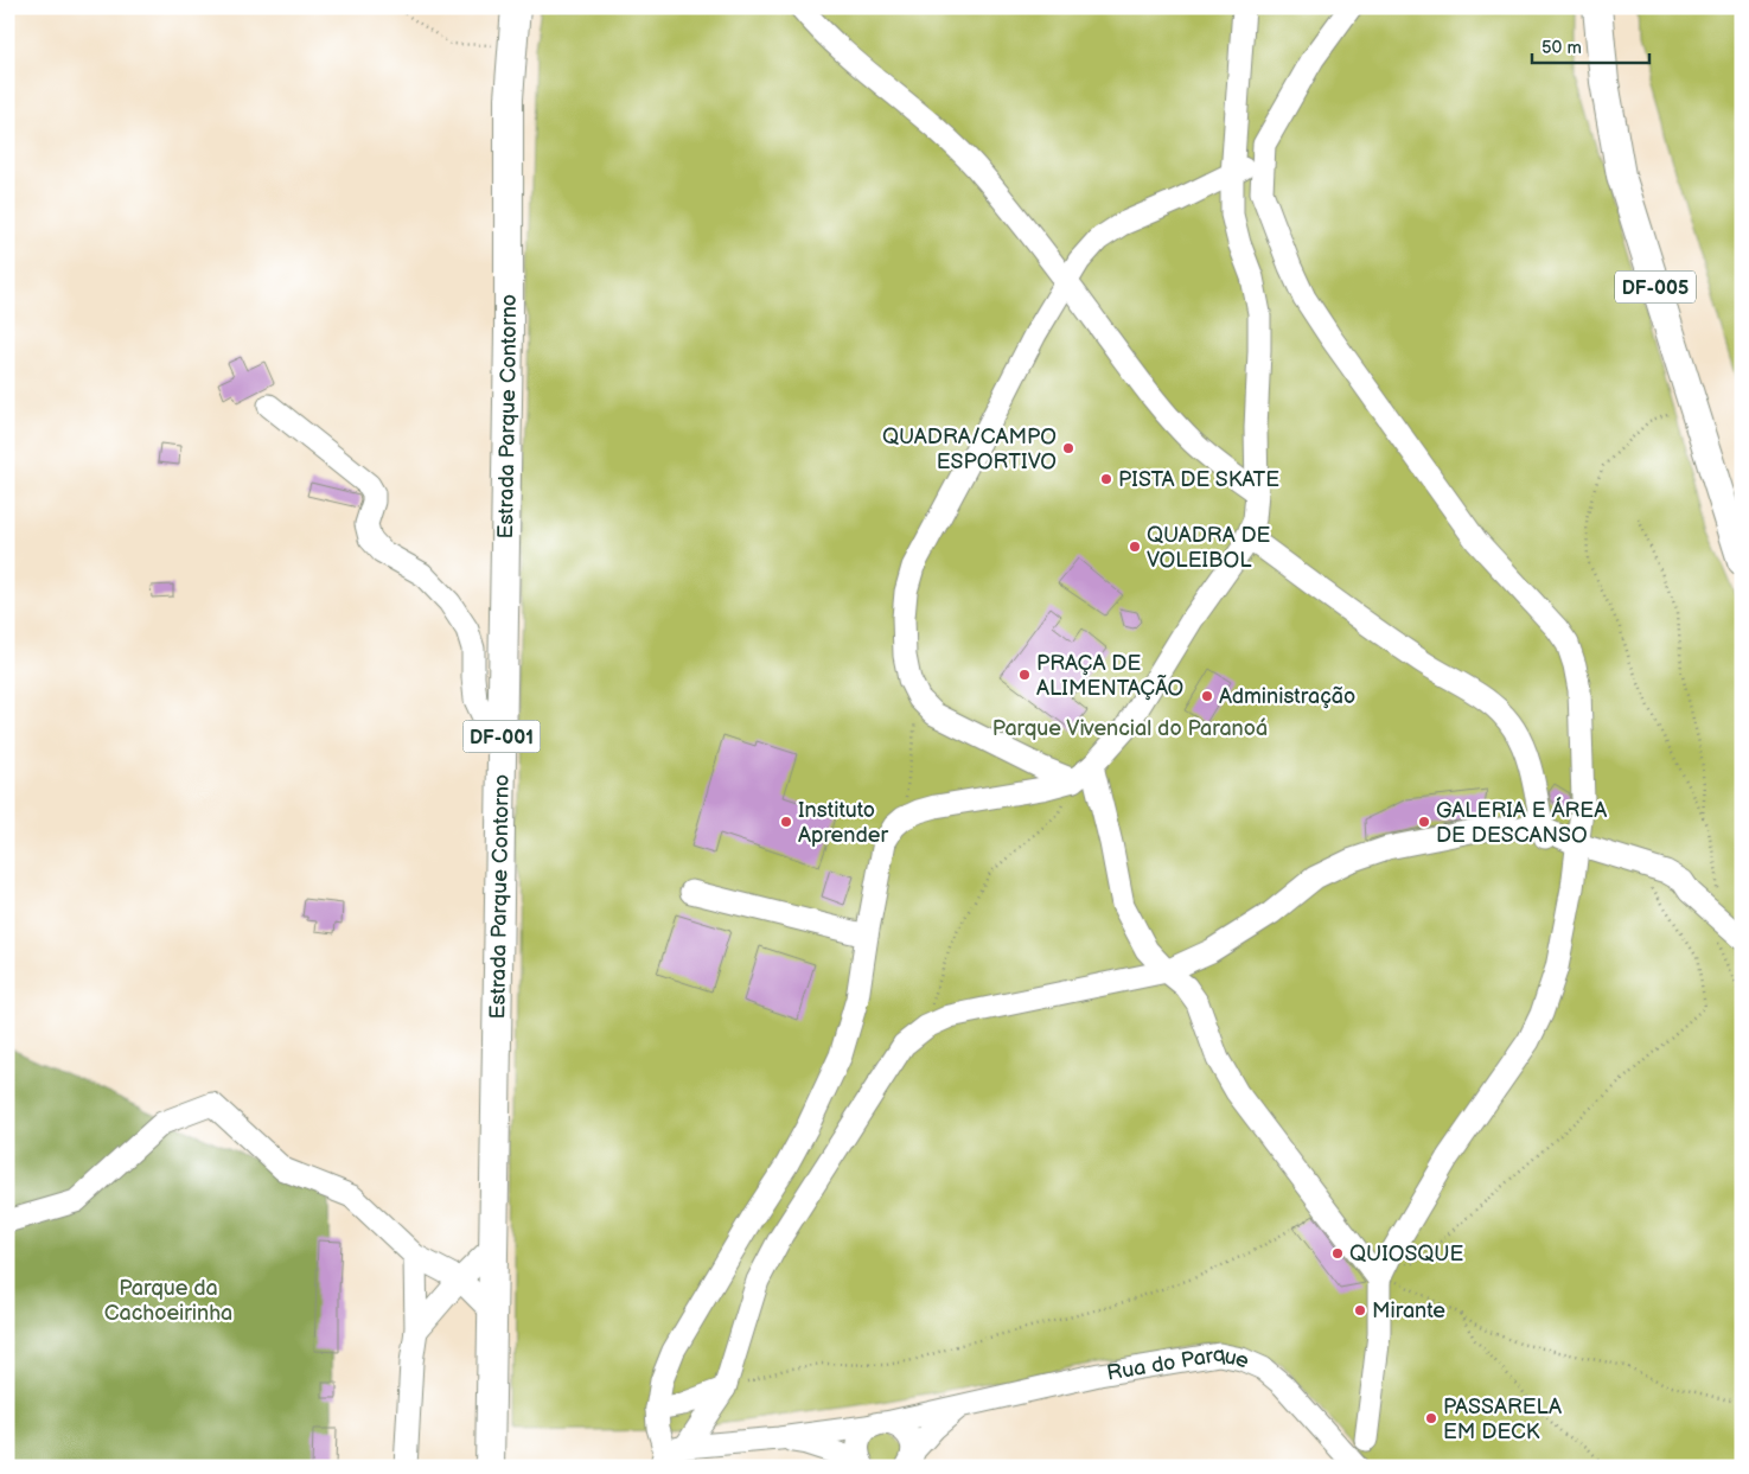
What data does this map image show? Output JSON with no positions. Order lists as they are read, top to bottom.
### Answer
{
  "streets": {
    "main road": ["DF-005", "Estrada Parque Contorno", "DF-001"],
    "street": ["Rua do Parque"]
  },
  "parks": ["Parque Vivencial do Paranoá", "Parque da Cachoeirinha"],
  "places": [
    "QUADRA/CAMPO ESPORTIVO",
    "PISTA DE SKATE",
    "QUADRA DE VOLEIBOL",
    "PRAÇA DE ALIMENTAÇÃO",
    "Administração",
    "Instituto Aprender",
    "GALERIA E ÁREA DE DESCANSO",
    "QUIOSQUE",
    "Mirante",
    "PASSARELA EM DECK"
  ],
  "scale_bar": "50 m"
}
